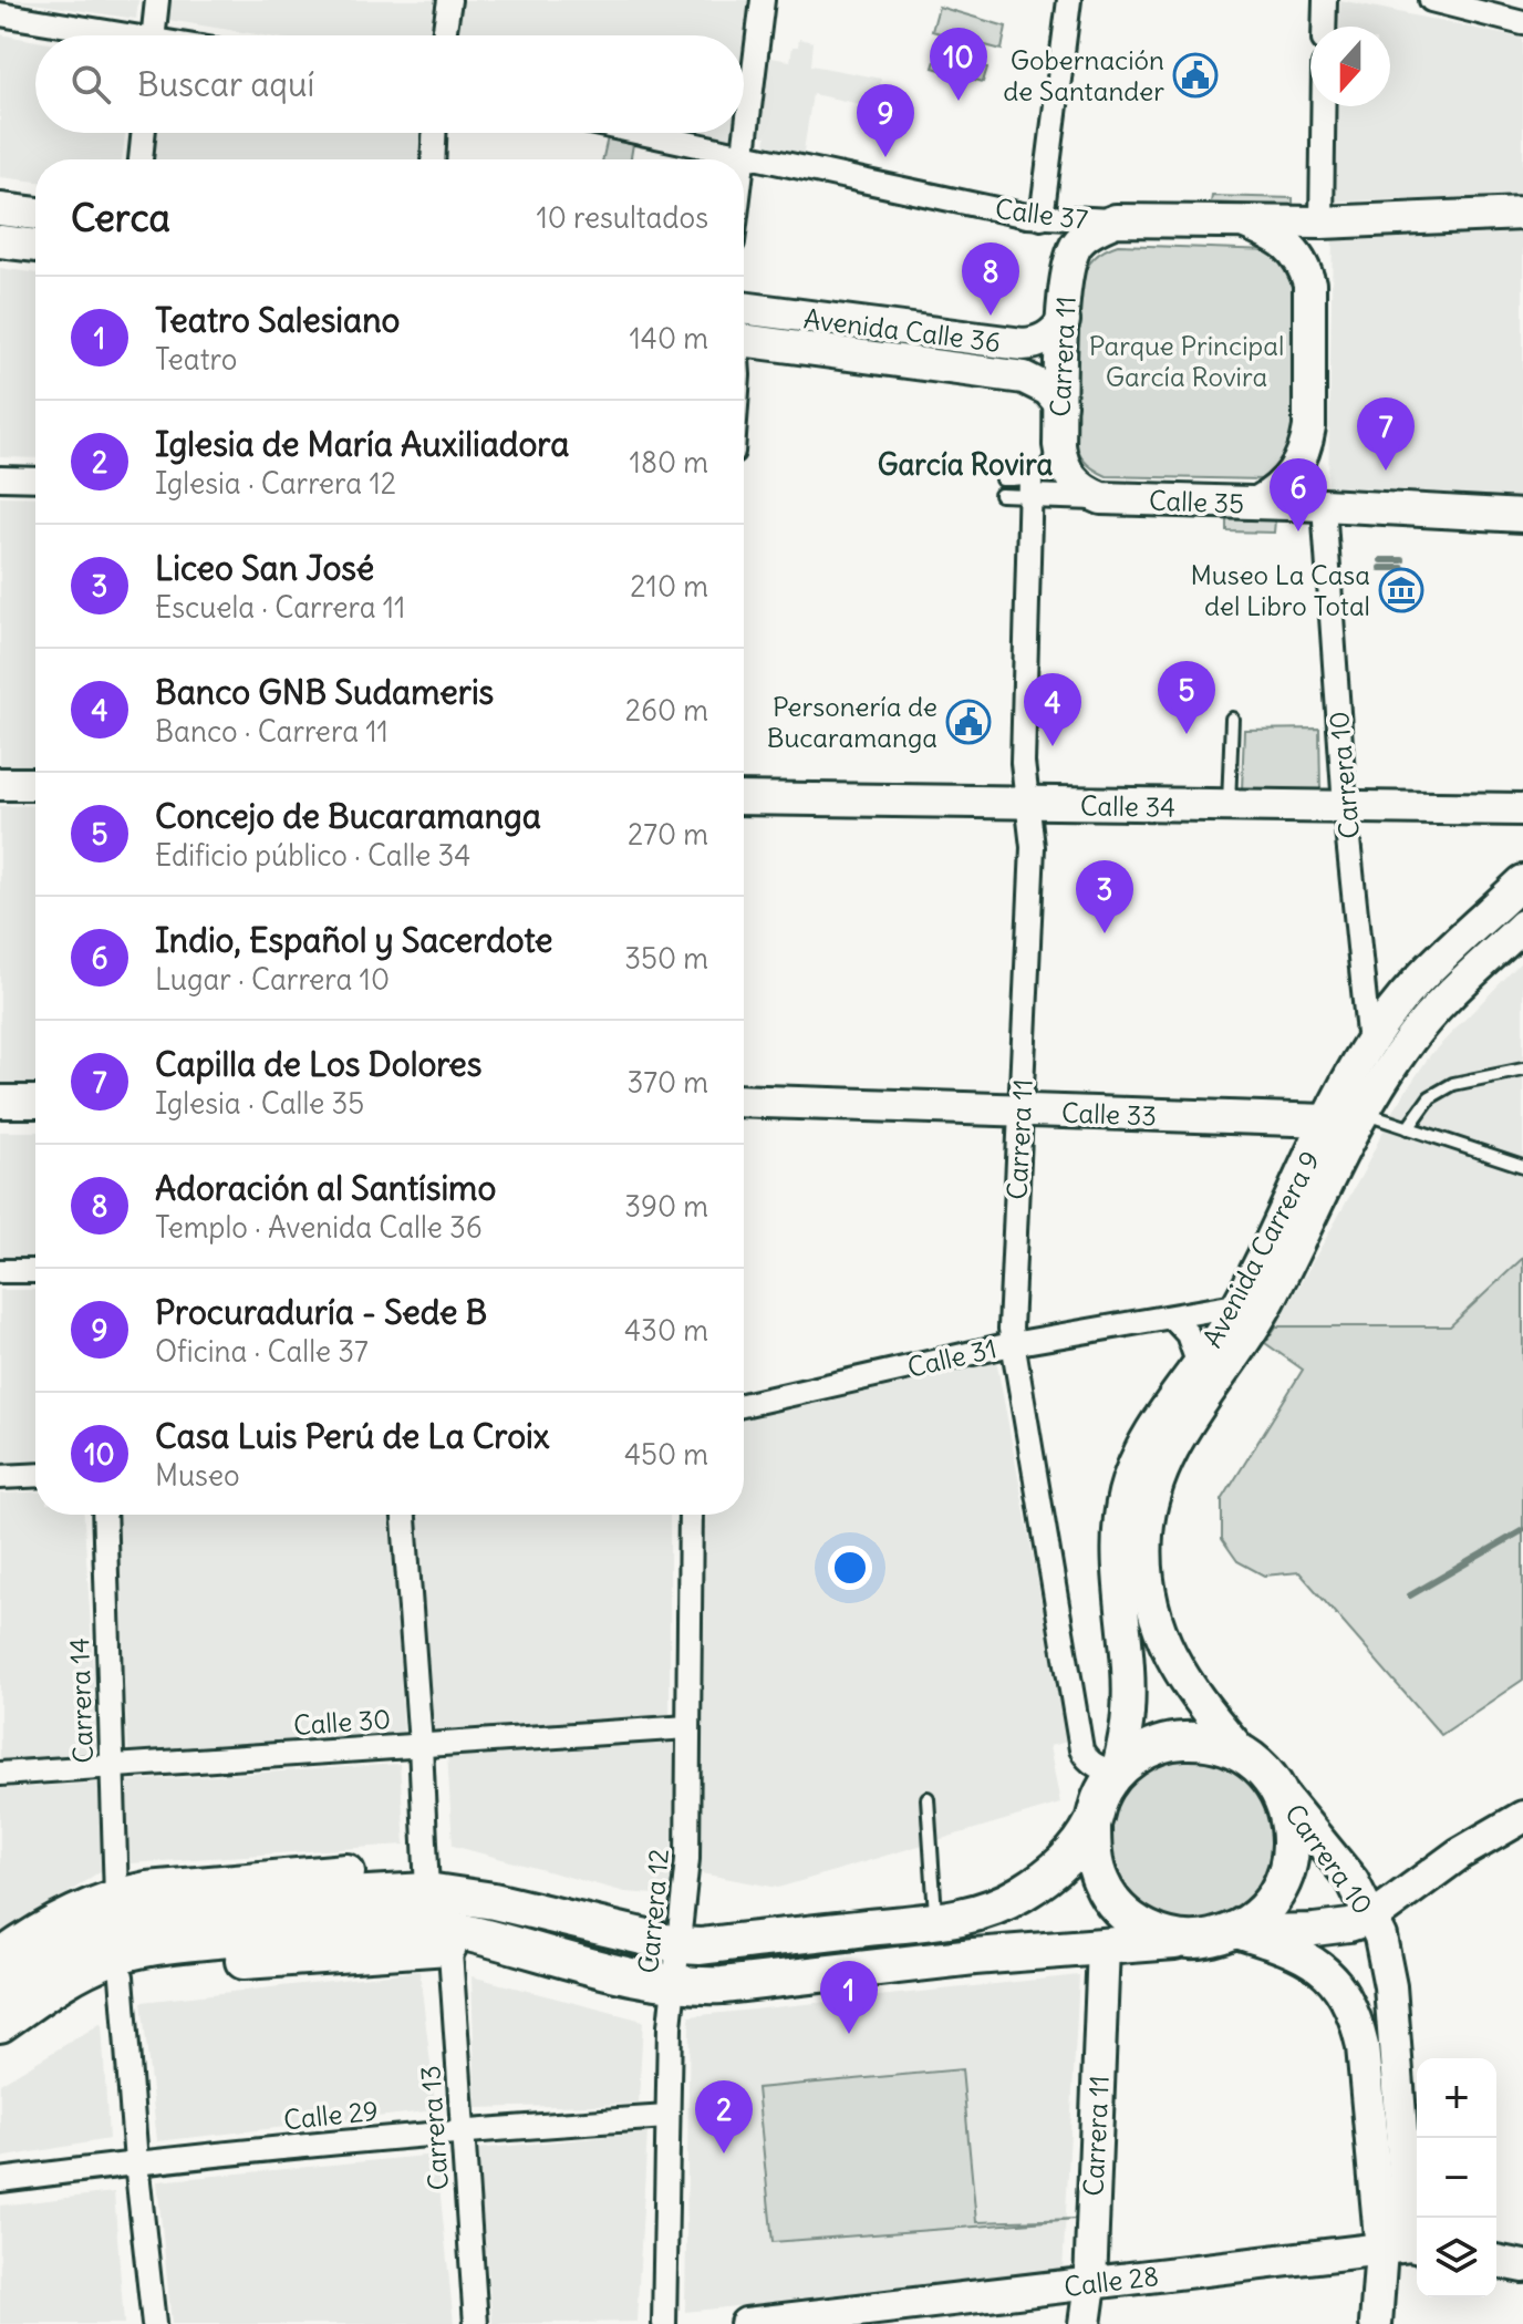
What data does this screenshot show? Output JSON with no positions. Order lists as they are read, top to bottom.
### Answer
{
  "streets": {
    "street": [
      "Calle 37",
      "Avenida Calle 36",
      "Carrera 11",
      "Calle 35",
      "Carrera 10",
      "Calle 34",
      "Calle 33",
      "Avenida Carrera 9",
      "Calle 31",
      "Carrera 14",
      "Calle 30",
      "Carrera 12",
      "Calle 29",
      "Carrera 13",
      "Calle 28"
    ]
  },
  "crossings": [
    ["Calle 37", "Avenida Calle 36"],
    ["Calle 37", "Carrera 11"],
    ["Calle 37", "Calle 35"],
    ["Avenida Calle 36", "Carrera 11"],
    ["Avenida Calle 36", "Calle 35"],
    ["Carrera 11", "Calle 35"],
    ["Carrera 11", "Carrera 10"],
    ["Carrera 11", "Calle 34"],
    ["Carrera 11", "Calle 33"],
    ["Carrera 11", "Avenida Carrera 9"],
    ["Carrera 11", "Calle 31"],
    ["Carrera 11", "Calle 28"],
    ["Calle 35", "Carrera 10"],
    ["Carrera 10", "Calle 34"],
    ["Carrera 10", "Avenida Carrera 9"],
    ["Carrera 10", "Calle 28"],
    ["Calle 33", "Avenida Carrera 9"],
    ["Avenida Carrera 9", "Calle 31"],
    ["Carrera 14", "Calle 30"],
    ["Calle 30", "Carrera 12"],
    ["Carrera 12", "Calle 29"],
    ["Calle 29", "Carrera 13"]
  ],
  "districts": ["García Rovira"],
  "parks": ["Parque Principal García Rovira"],
  "places": {
    "public building": ["Gobernación de Santander", "Personería de Bucaramanga"],
    "museum": ["Museo La Casa del Libro Total"]
  },
  "north": "bottom",
  "page": {
    "pins": [
      "10",
      "9",
      "8",
      "7",
      "6",
      "5",
      "4",
      "3",
      "1",
      "2"
    ],
    "search": "Buscar aquí",
    "heading": ["Cerca", "10 resultados"],
    "list": [
      {
        "mark": "1",
        "name": "Teatro Salesiano",
        "note": "Teatro",
        "value": "140 m"
      },
      {
        "mark": "2",
        "name": "Iglesia de María Auxiliadora",
        "note": "Iglesia · Carrera 12",
        "value": "180 m"
      },
      {
        "mark": "3",
        "name": "Liceo San José",
        "note": "Escuela · Carrera 11",
        "value": "210 m"
      },
      {
        "mark": "4",
        "name": "Banco GNB Sudameris",
        "note": "Banco · Carrera 11",
        "value": "260 m"
      },
      {
        "mark": "5",
        "name": "Concejo de Bucaramanga",
        "note": "Edificio público · Calle 34",
        "value": "270 m"
      },
      {
        "mark": "6",
        "name": "Indio, Español y Sacerdote",
        "note": "Lugar · Carrera 10",
        "value": "350 m"
      },
      {
        "mark": "7",
        "name": "Capilla de Los Dolores",
        "note": "Iglesia · Calle 35",
        "value": "370 m"
      },
      {
        "mark": "8",
        "name": "Adoración al Santísimo",
        "note": "Templo · Avenida Calle 36",
        "value": "390 m"
      },
      {
        "mark": "9",
        "name": "Procuraduría - Sede B",
        "note": "Oficina · Calle 37",
        "value": "430 m"
      },
      {
        "mark": "10",
        "name": "Casa Luis Perú de La Croix",
        "note": "Museo",
        "value": "450 m"
      }
    ],
    "map_buttons": ["+", "−"]
  }
}
